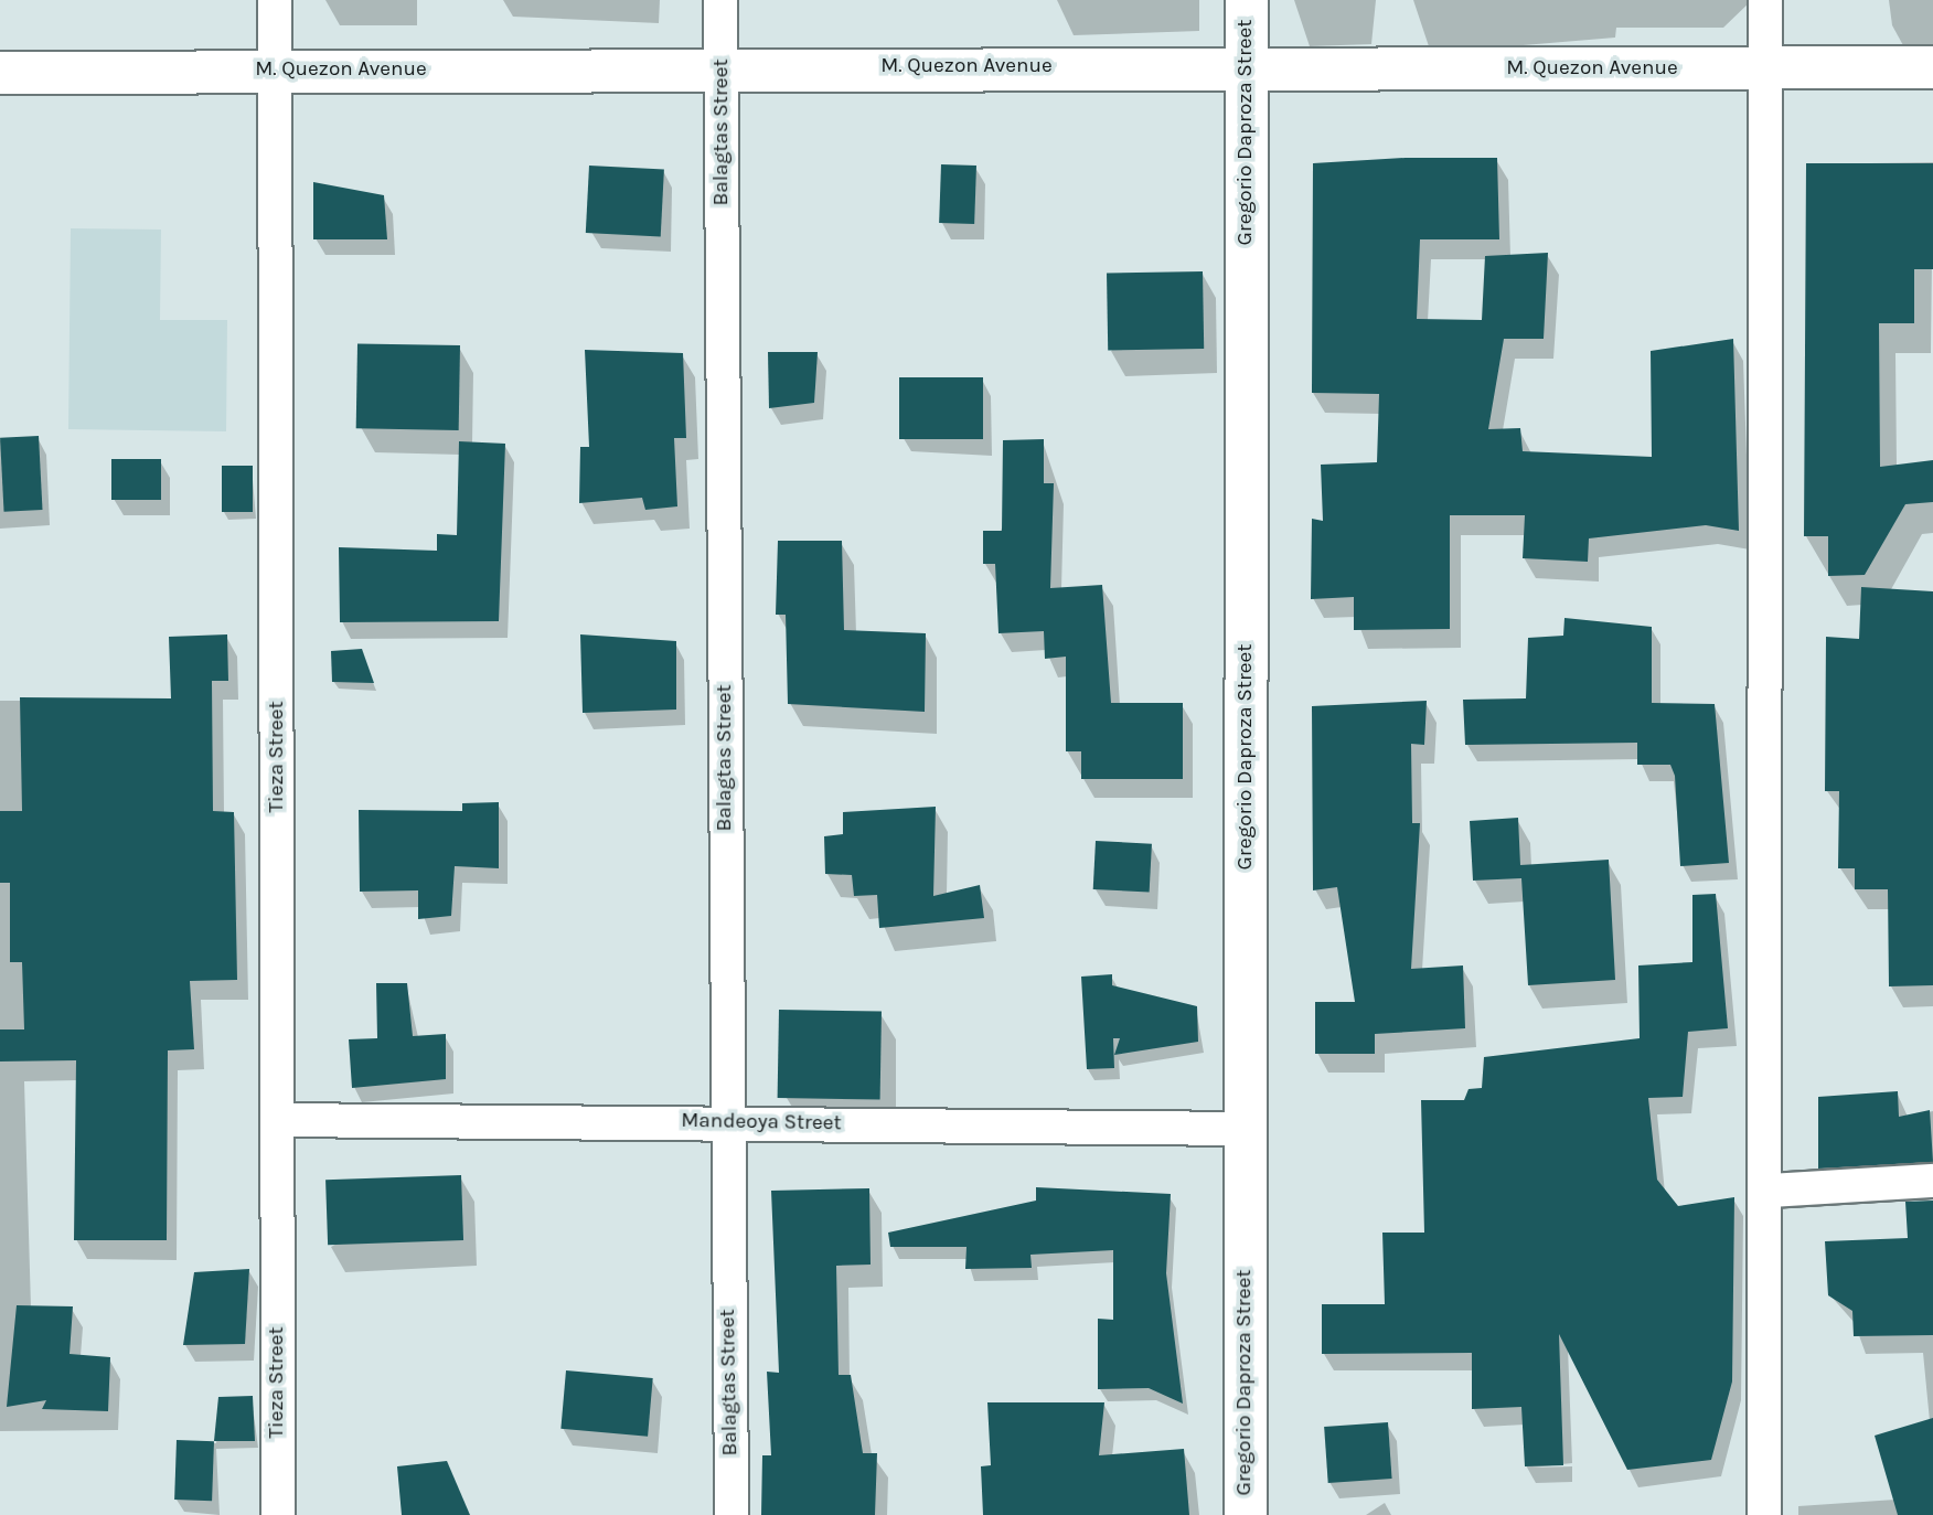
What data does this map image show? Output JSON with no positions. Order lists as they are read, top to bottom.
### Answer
{
  "streets": {
    "street": [
      "M. Quezon Avenue",
      "Balagtas Street",
      "Gregorio Daproza Street",
      "Tieza Street",
      "Mandeoya Street"
    ]
  },
  "crossings": [
    ["M. Quezon Avenue", "Balagtas Street"],
    ["M. Quezon Avenue", "Gregorio Daproza Street"],
    ["M. Quezon Avenue", "Tieza Street"],
    ["Balagtas Street", "Mandeoya Street"],
    ["Gregorio Daproza Street", "Mandeoya Street"],
    ["Tieza Street", "Mandeoya Street"]
  ]
}
